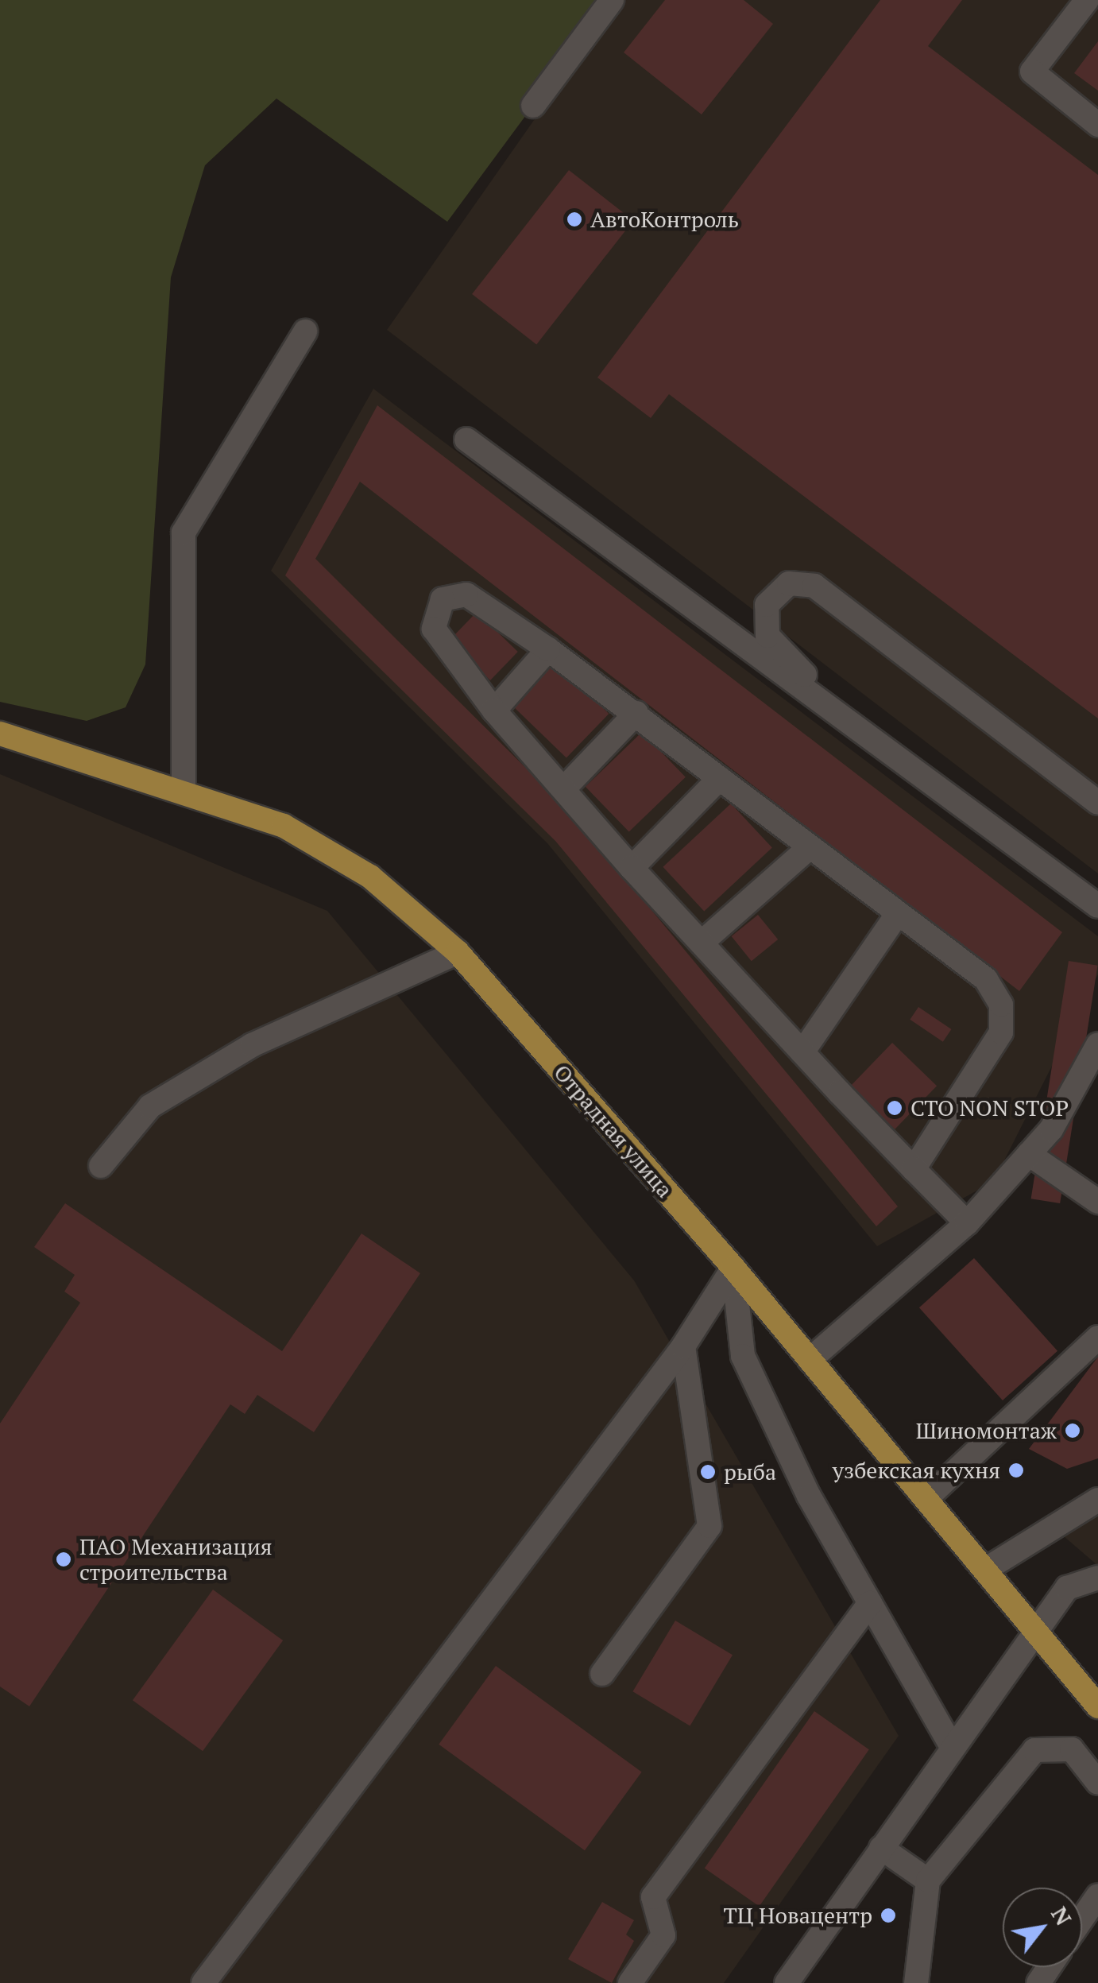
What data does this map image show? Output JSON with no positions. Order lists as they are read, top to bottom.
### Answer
{
  "streets": {
    "main road": ["Отрадная улица"]
  },
  "places": [
    "АвтоКонтроль",
    "СТО NON STOP",
    "Шиномонтаж",
    "узбекская кухня",
    "рыба",
    "ПАО Механизация строительства",
    "ТЦ Новацентр"
  ],
  "north": "top right"
}
